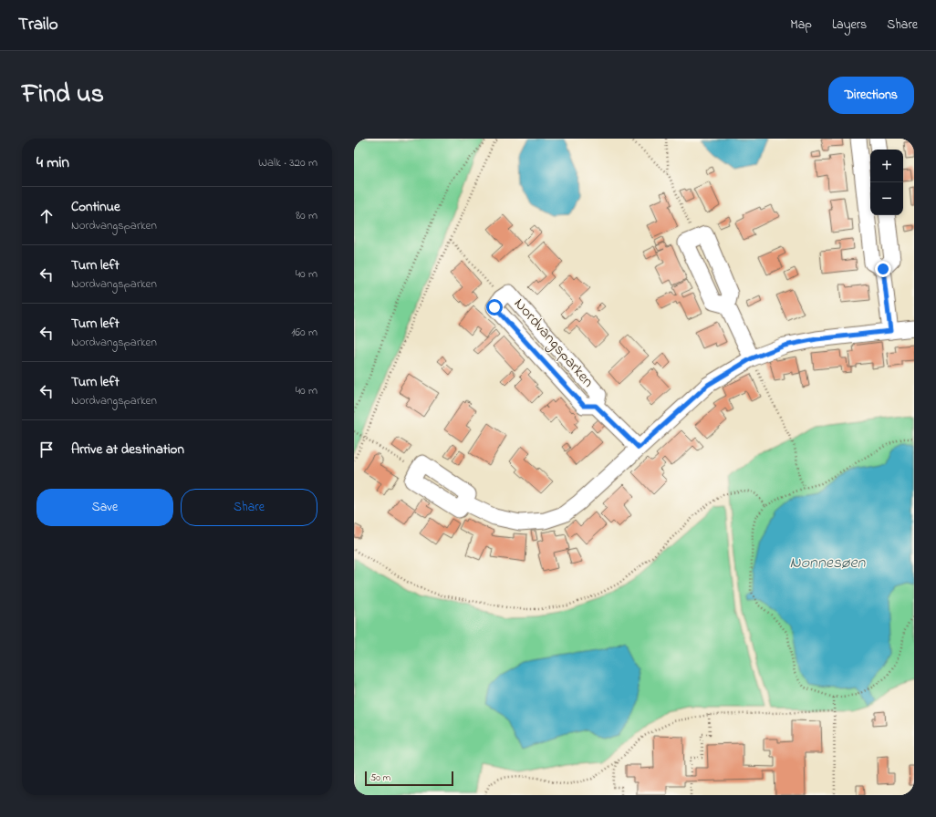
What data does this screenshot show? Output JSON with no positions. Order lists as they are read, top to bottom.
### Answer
{
  "streets": {
    "street": ["Nordvangsparken"]
  },
  "water": ["Nonnesøen"],
  "scale_bar": "50 m",
  "page": {
    "header": "Trailo",
    "nav": ["Map", "Layers", "Share"],
    "title": "Find us",
    "buttons": [
      "Directions",
      ["Save", "Share"]
    ],
    "heading": ["4 min", "Walk · 320 m"],
    "map_buttons": ["+", "−"],
    "list": [
      ["Continue", "Nordvangsparken", "80 m"],
      ["Turn left", "Nordvangsparken", "40 m"],
      ["Turn left", "Nordvangsparken", "160 m"],
      ["Turn left", "Nordvangsparken", "40 m"],
      "Arrive at destination"
    ],
    "scale": "50 m"
  }
}
